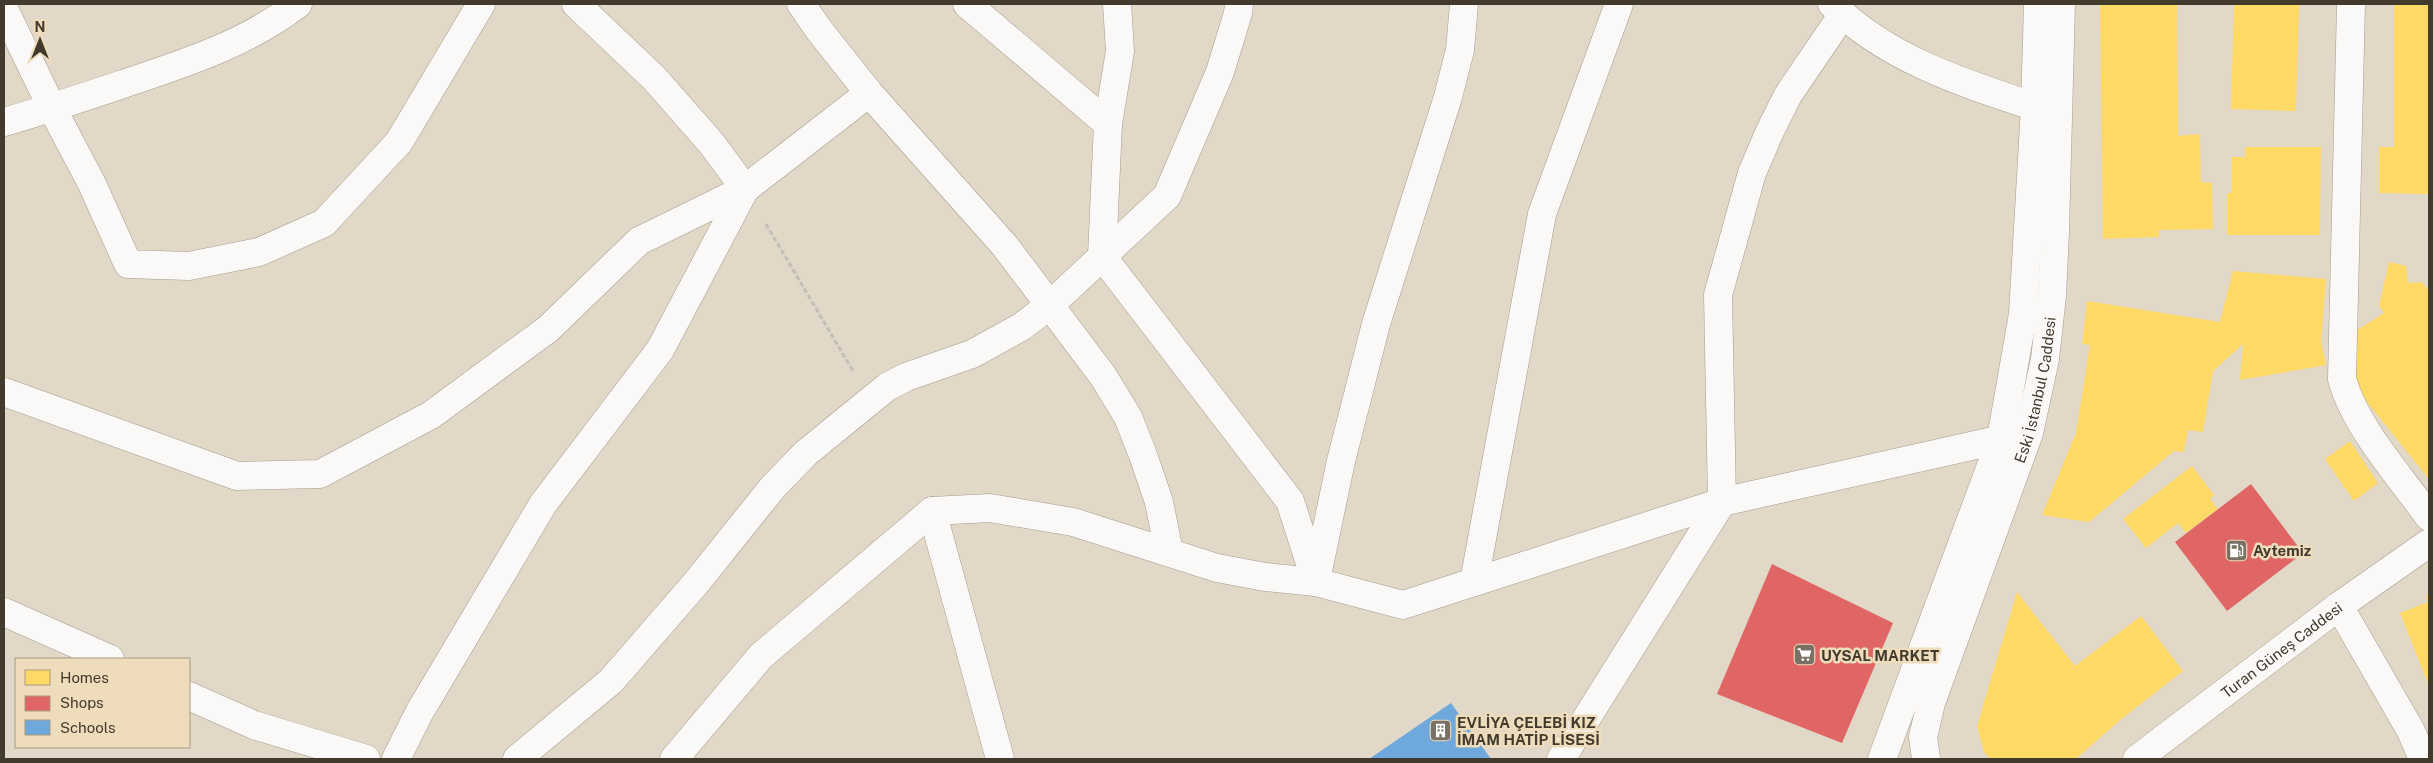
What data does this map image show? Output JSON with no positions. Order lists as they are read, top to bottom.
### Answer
{
  "streets": {
    "street": ["Eski İstanbul Caddesi", "Turan Güneş Caddesi"]
  },
  "places": {
    "fuel station": ["Aytemiz"],
    "supermarket": ["UYSAL MARKET"],
    "building": ["EVLİYA ÇELEBİ KIZ İMAM HATİP LİSESİ"]
  },
  "legend": ["Homes", "Shops", "Schools"],
  "north": "top"
}
